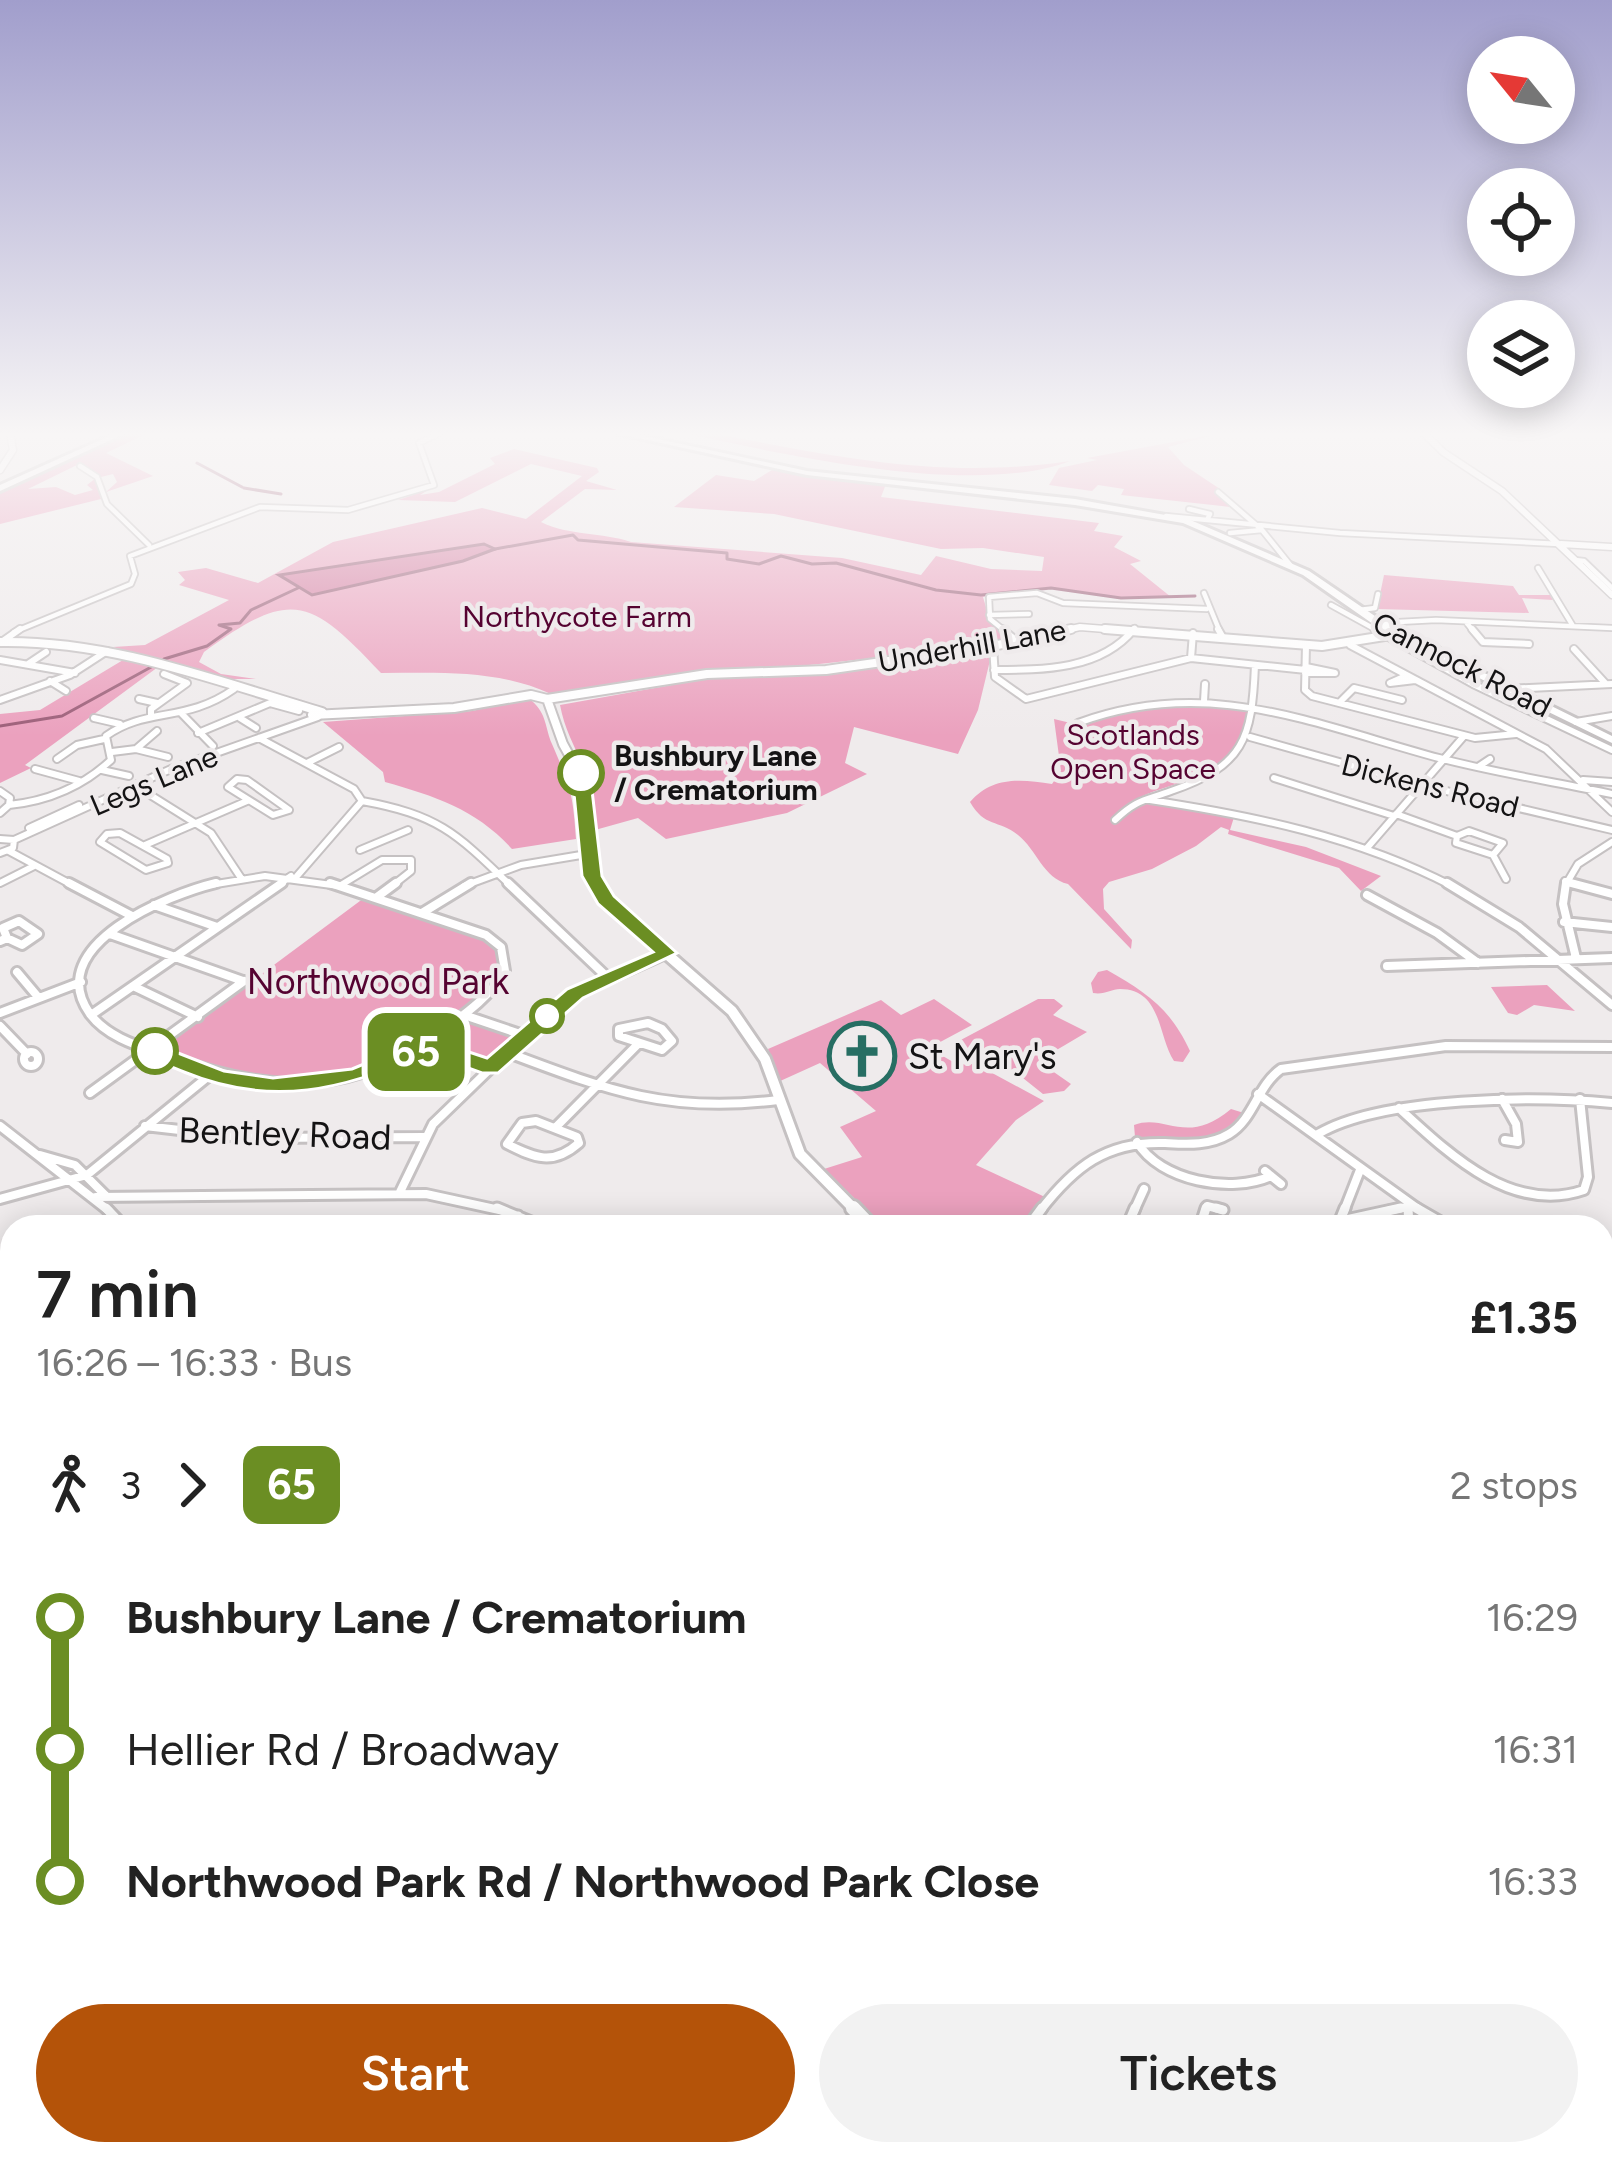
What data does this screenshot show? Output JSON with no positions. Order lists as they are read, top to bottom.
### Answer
{
  "streets": {
    "highway": ["Cannock Road"],
    "street": [
      "Underhill Lane",
      "Legs Lane",
      "Dickens Road",
      "Bentley Road"
    ]
  },
  "crossings": [
    ["Underhill Lane", "Cannock Road"],
    ["Underhill Lane", "Legs Lane"]
  ],
  "parks": ["Northycote Farm", "Scotlands Open Space", "Northwood Park"],
  "places": {
    "other": ["Bushbury Lane / Crematorium"],
    "church": ["St Mary's"]
  },
  "lines": ["bus line 65"],
  "north": "top left",
  "page": {
    "on_map": "65",
    "heading": ["7 min", "16:26 – 16:33 · Bus", "£1.35"],
    "legs": ["3", "65", "2 stops"],
    "list": [
      {
        "name": "Bushbury Lane / Crematorium",
        "value": "16:29"
      },
      {
        "name": "Hellier Rd / Broadway",
        "value": "16:31"
      },
      {
        "name": "Northwood Park Rd / Northwood Park Close",
        "value": "16:33"
      }
    ],
    "buttons": ["Start", "Tickets"]
  }
}
